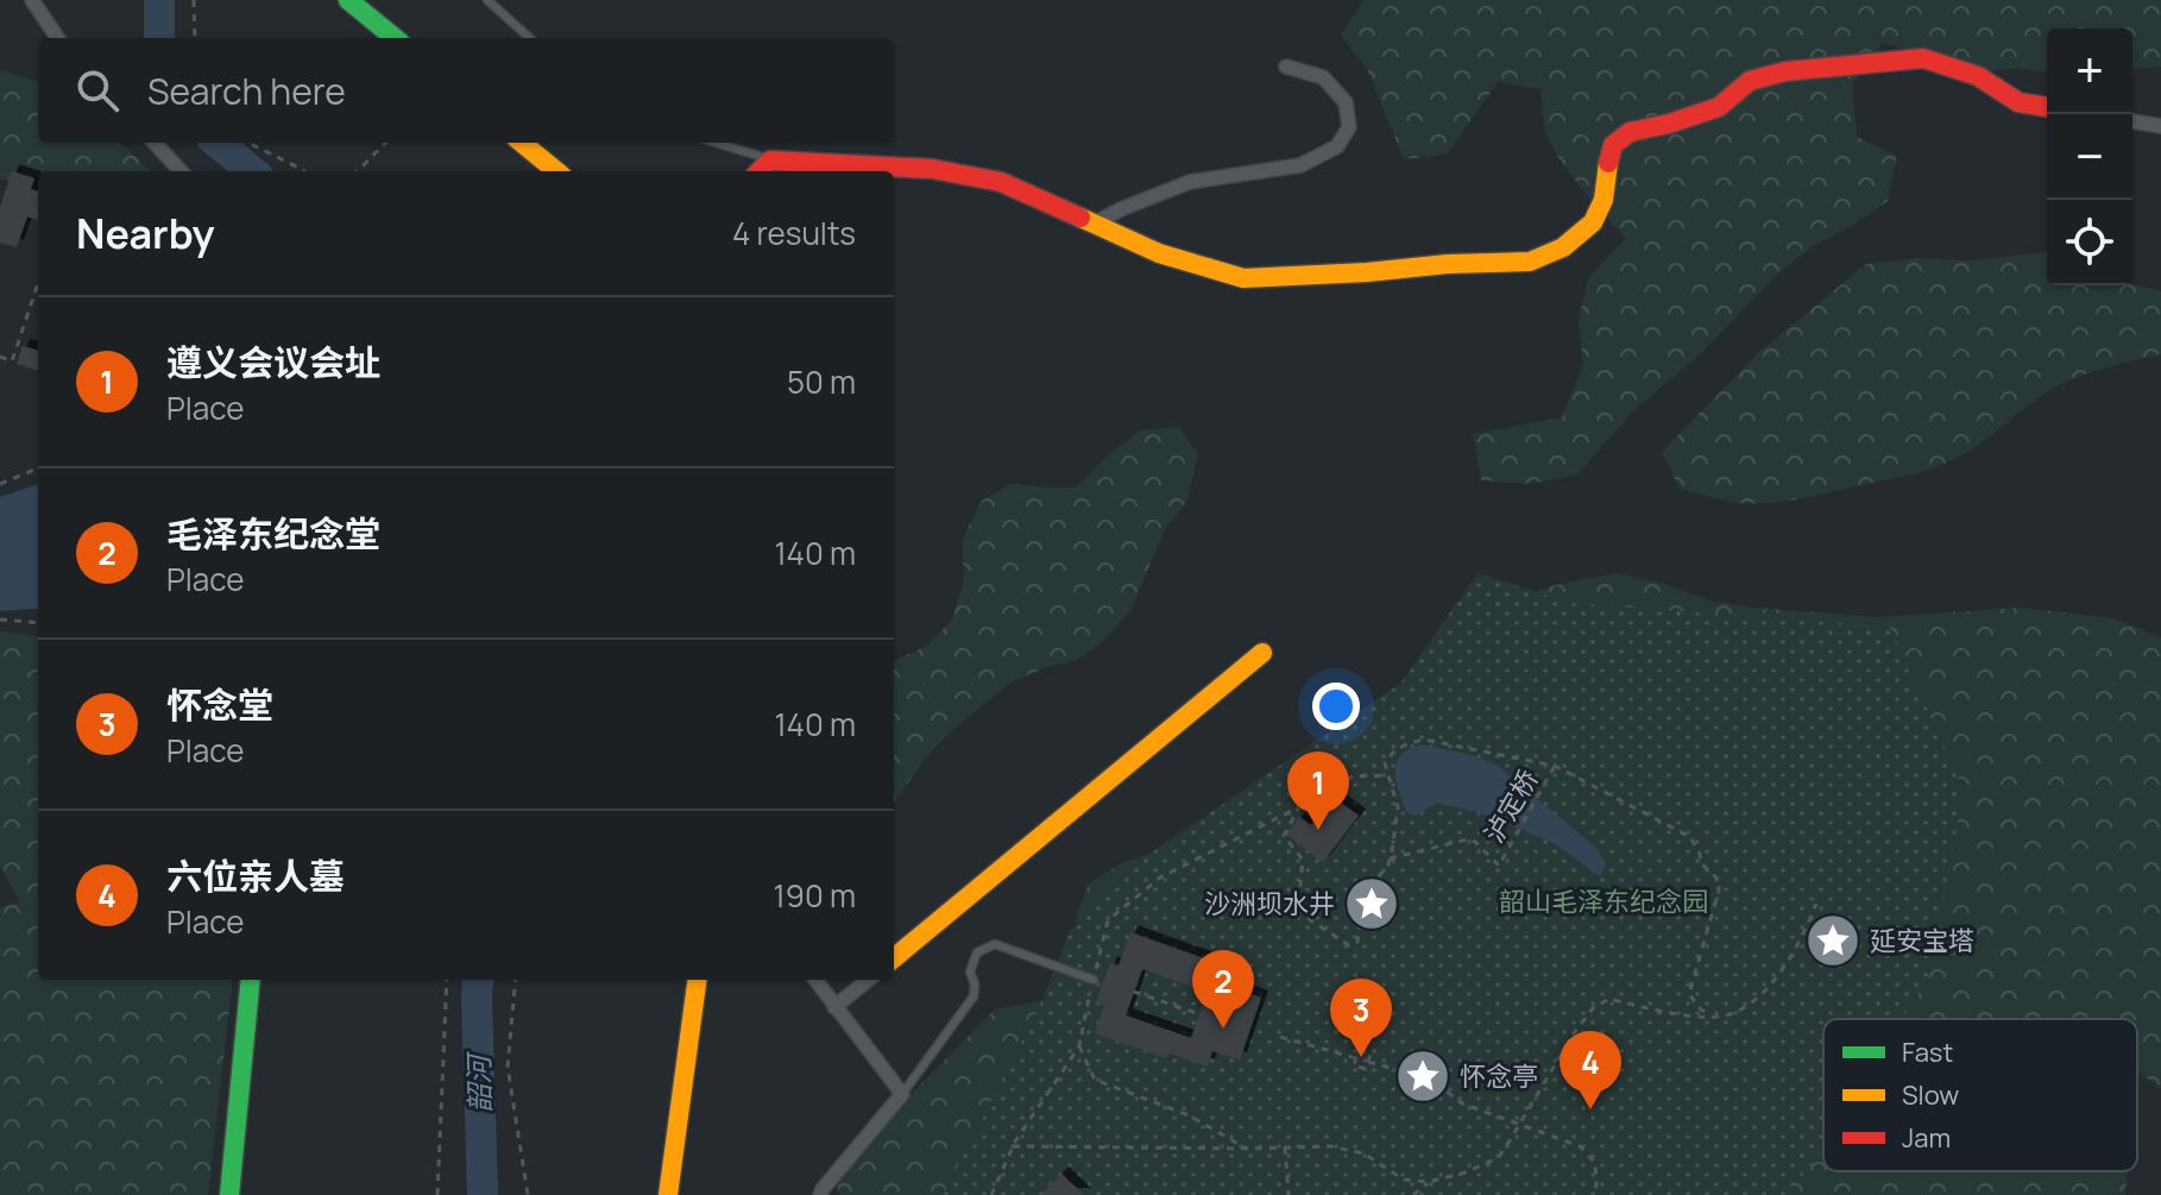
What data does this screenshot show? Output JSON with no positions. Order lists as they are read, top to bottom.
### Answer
{
  "streets": {
    "path": ["泸定桥"]
  },
  "water": ["韶河"],
  "parks": ["韶山毛泽东纪念园"],
  "places": {
    "place": ["沙洲坝水井", "延安宝塔", "怀念亭"]
  },
  "legend": ["Fast", "Slow", "Jam"],
  "page": {
    "map_buttons": ["+", "−"],
    "search": "Search here",
    "heading": ["Nearby", "4 results"],
    "list": [
      {
        "mark": "1",
        "name": "遵义会议会址",
        "note": "Place",
        "value": "50 m"
      },
      {
        "mark": "2",
        "name": "毛泽东纪念堂",
        "note": "Place",
        "value": "140 m"
      },
      {
        "mark": "3",
        "name": "怀念堂",
        "note": "Place",
        "value": "140 m"
      },
      {
        "mark": "4",
        "name": "六位亲人墓",
        "note": "Place",
        "value": "190 m"
      }
    ],
    "pins": [
      "1",
      "2",
      "3",
      "4"
    ]
  }
}
